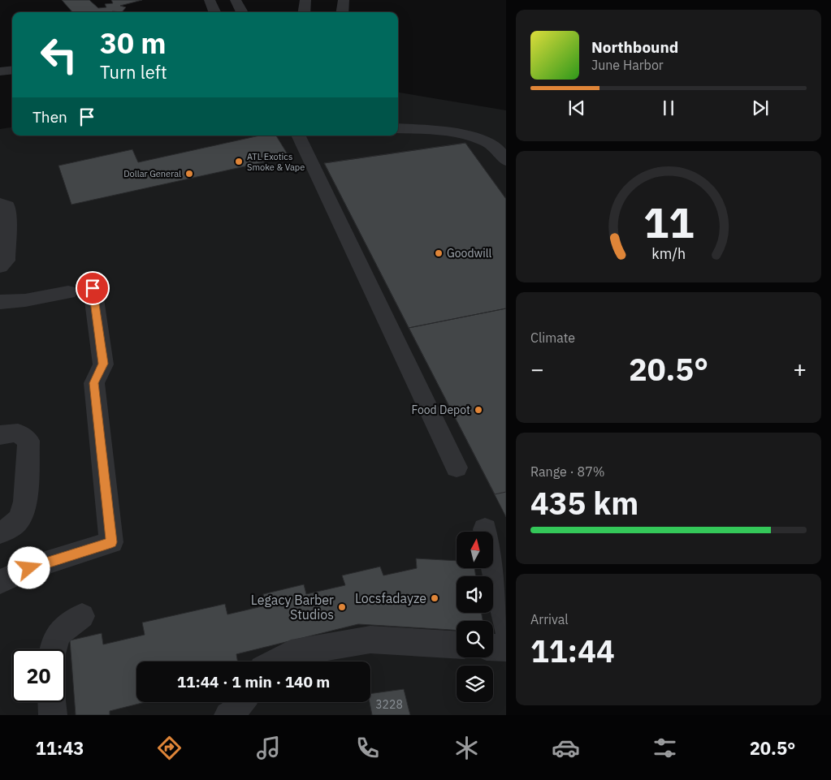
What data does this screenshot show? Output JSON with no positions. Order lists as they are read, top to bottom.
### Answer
{
  "places": [
    "ATL Exotics Smoke & Vape",
    "Dollar General",
    "Goodwill",
    "Food Depot",
    "Locsfadayze",
    "Legacy Barber Studios"
  ],
  "house_numbers": ["3228"],
  "north": "top",
  "page": {
    "turn": ["30 m", "Turn left"],
    "song": ["Northbound", "June Harbor"],
    "then": "Then",
    "tile": [
      "Climate",
      ["Range · 87%", "435 km"],
      ["Arrival", "11:44"]
    ],
    "heat": ["−", "20.5°", "+"],
    "limit": "20",
    "trip": "11:44 · 1 min · 140 m",
    "tabs": ["11:43", "20.5°"],
    "gauge": ["11", "km/h"]
  }
}
